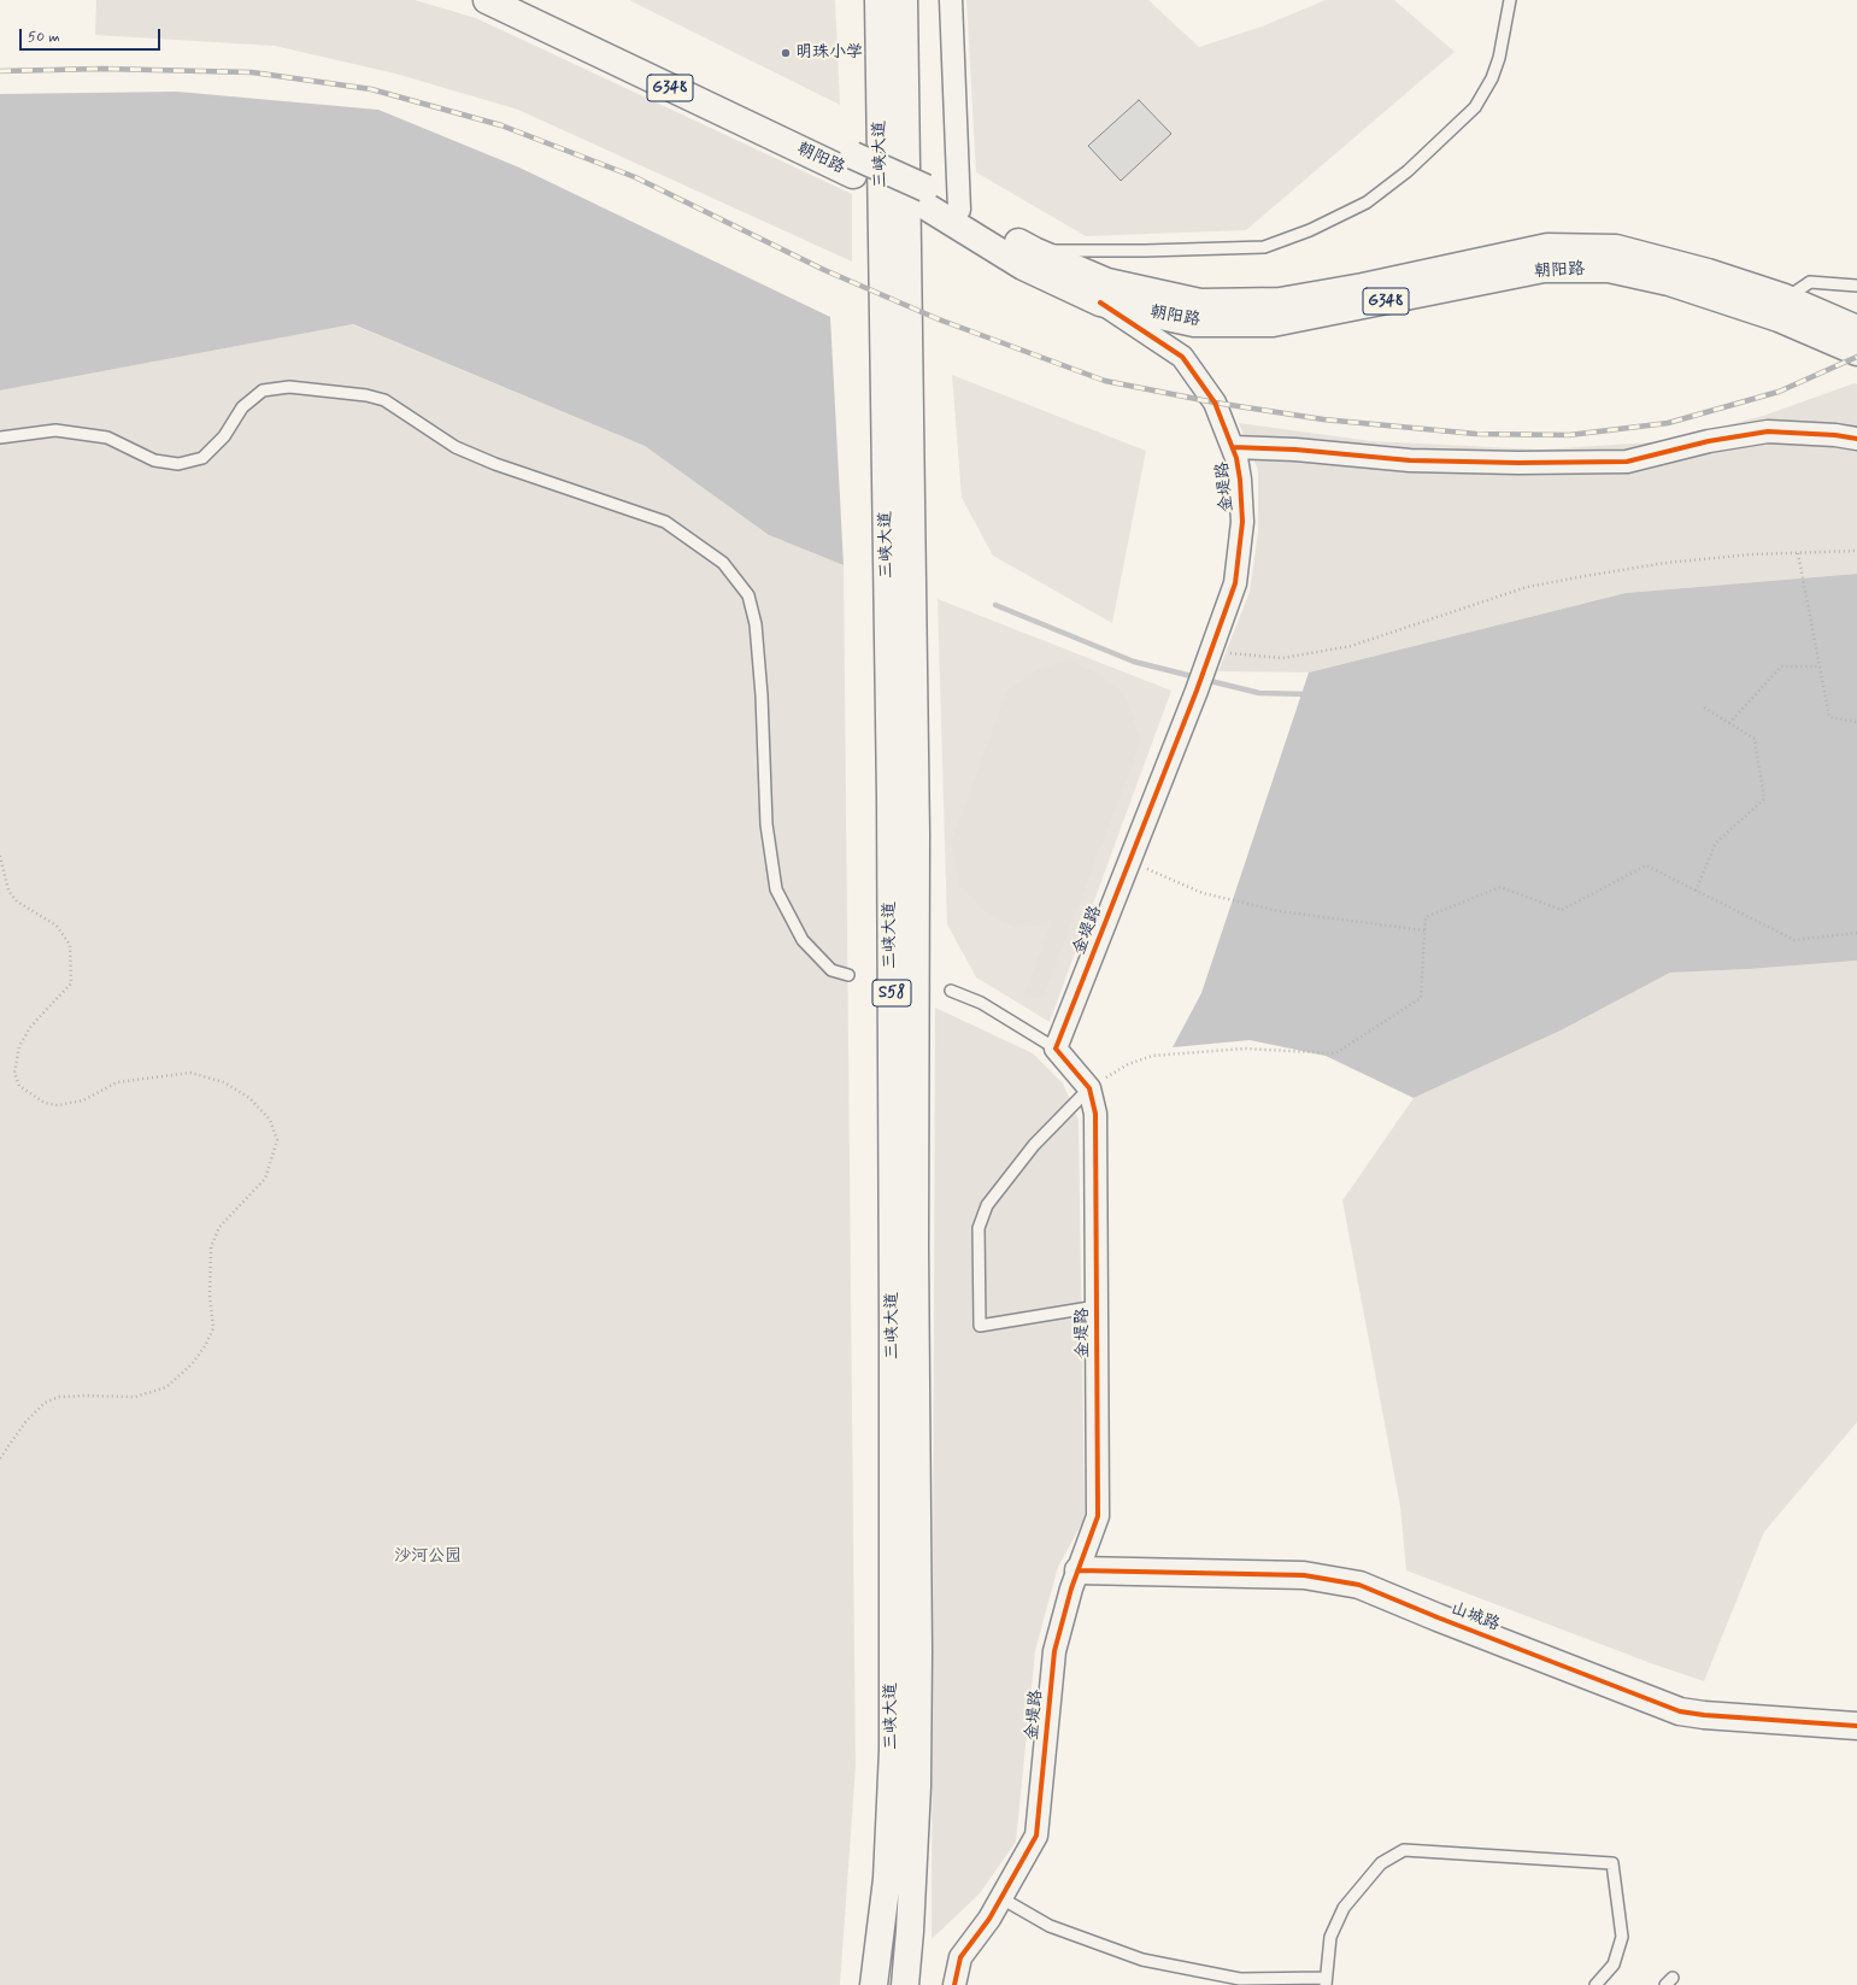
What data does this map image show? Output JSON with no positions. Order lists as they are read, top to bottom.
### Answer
{
  "streets": {
    "main road": [
      "G348",
      "三峡大道",
      "朝阳路",
      "S58",
      "山城路"
    ],
    "street": ["金堤路"]
  },
  "crossings": [
    ["朝阳路", "金堤路"],
    ["金堤路", "山城路"]
  ],
  "parks": ["沙河公园"],
  "places": ["明珠小学"],
  "scale_bar": "50 m"
}
